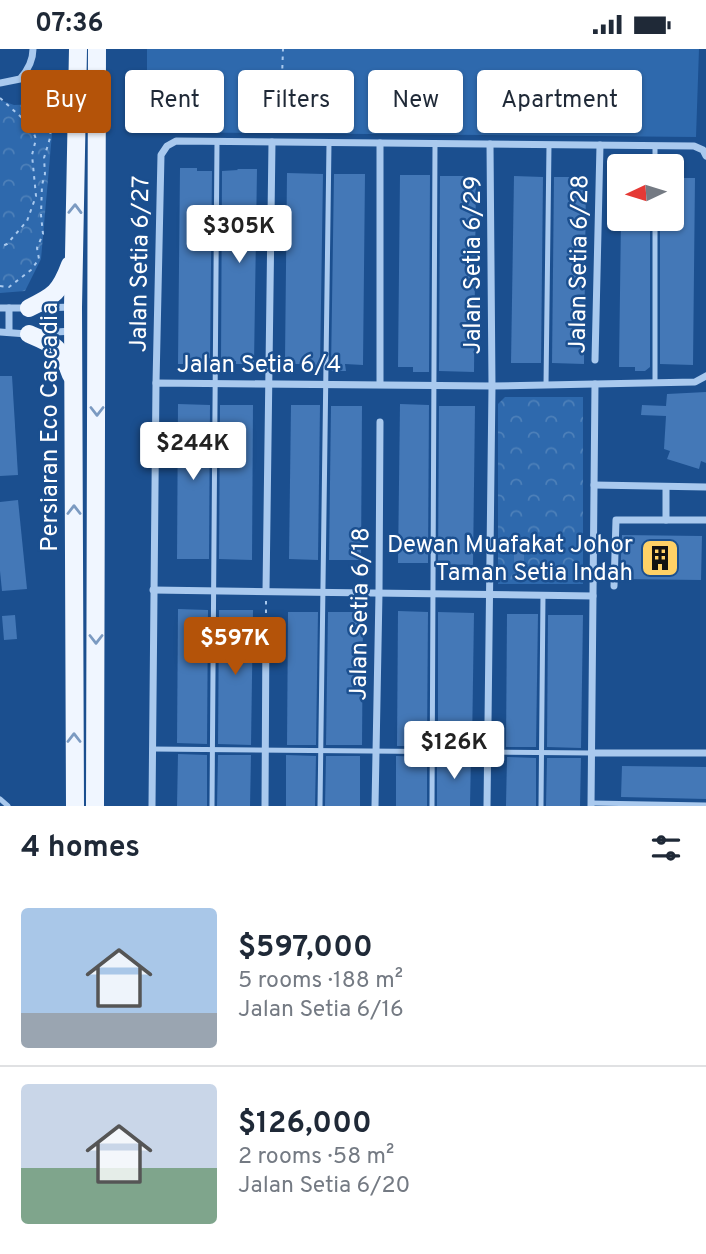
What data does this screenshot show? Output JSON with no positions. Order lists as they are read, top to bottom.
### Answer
{
  "streets": {
    "main road": ["Persiaran Eco Cascadia"],
    "street": [
      "Jalan Setia 6/27",
      "Jalan Setia 6/28",
      "Jalan Setia 6/29",
      "Jalan Setia 6/4",
      "Jalan Setia 6/18"
    ]
  },
  "crossings": [
    ["Jalan Setia 6/27", "Jalan Setia 6/28"],
    ["Jalan Setia 6/27", "Jalan Setia 6/29"],
    ["Jalan Setia 6/27", "Jalan Setia 6/4"],
    ["Jalan Setia 6/29", "Jalan Setia 6/4"]
  ],
  "places": {
    "building": ["Dewan Muafakat Johor Taman Setia Indah"]
  },
  "north": "left",
  "page": {
    "status": "07:36",
    "chip": [
      "Buy",
      "Rent",
      "Filters",
      "New",
      "Apartment"
    ],
    "price": [
      "$305K",
      "$244K",
      "$597K",
      "$126K"
    ],
    "heading": "4 homes",
    "list": [
      {
        "name": "$597,000",
        "note": "5 rooms · 188 m² · Jalan Setia 6/16"
      },
      {
        "name": "$126,000",
        "note": "2 rooms · 58 m² · Jalan Setia 6/20"
      }
    ]
  }
}
